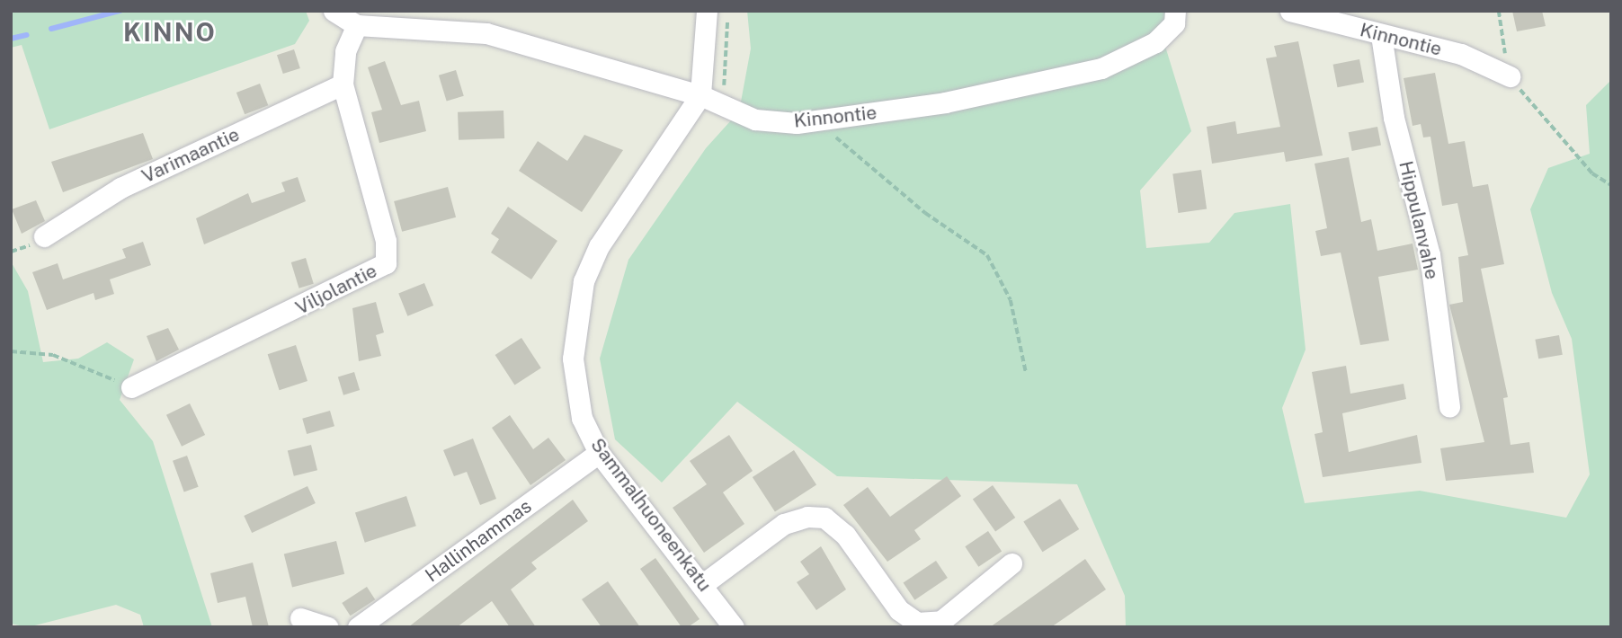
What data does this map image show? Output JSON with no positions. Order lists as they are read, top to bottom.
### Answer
{
  "streets": {
    "street": [
      "Kinnontie",
      "Varimaantie",
      "Hippulanvahe",
      "Viljolantie",
      "Sammalhuoneenkatu",
      "Hallinhammas"
    ]
  },
  "crossings": [
    ["Kinnontie", "Hippulanvahe"],
    ["Kinnontie", "Viljolantie"],
    ["Kinnontie", "Sammalhuoneenkatu"],
    ["Varimaantie", "Viljolantie"],
    ["Sammalhuoneenkatu", "Hallinhammas"]
  ],
  "districts": ["KINNO"]
}
